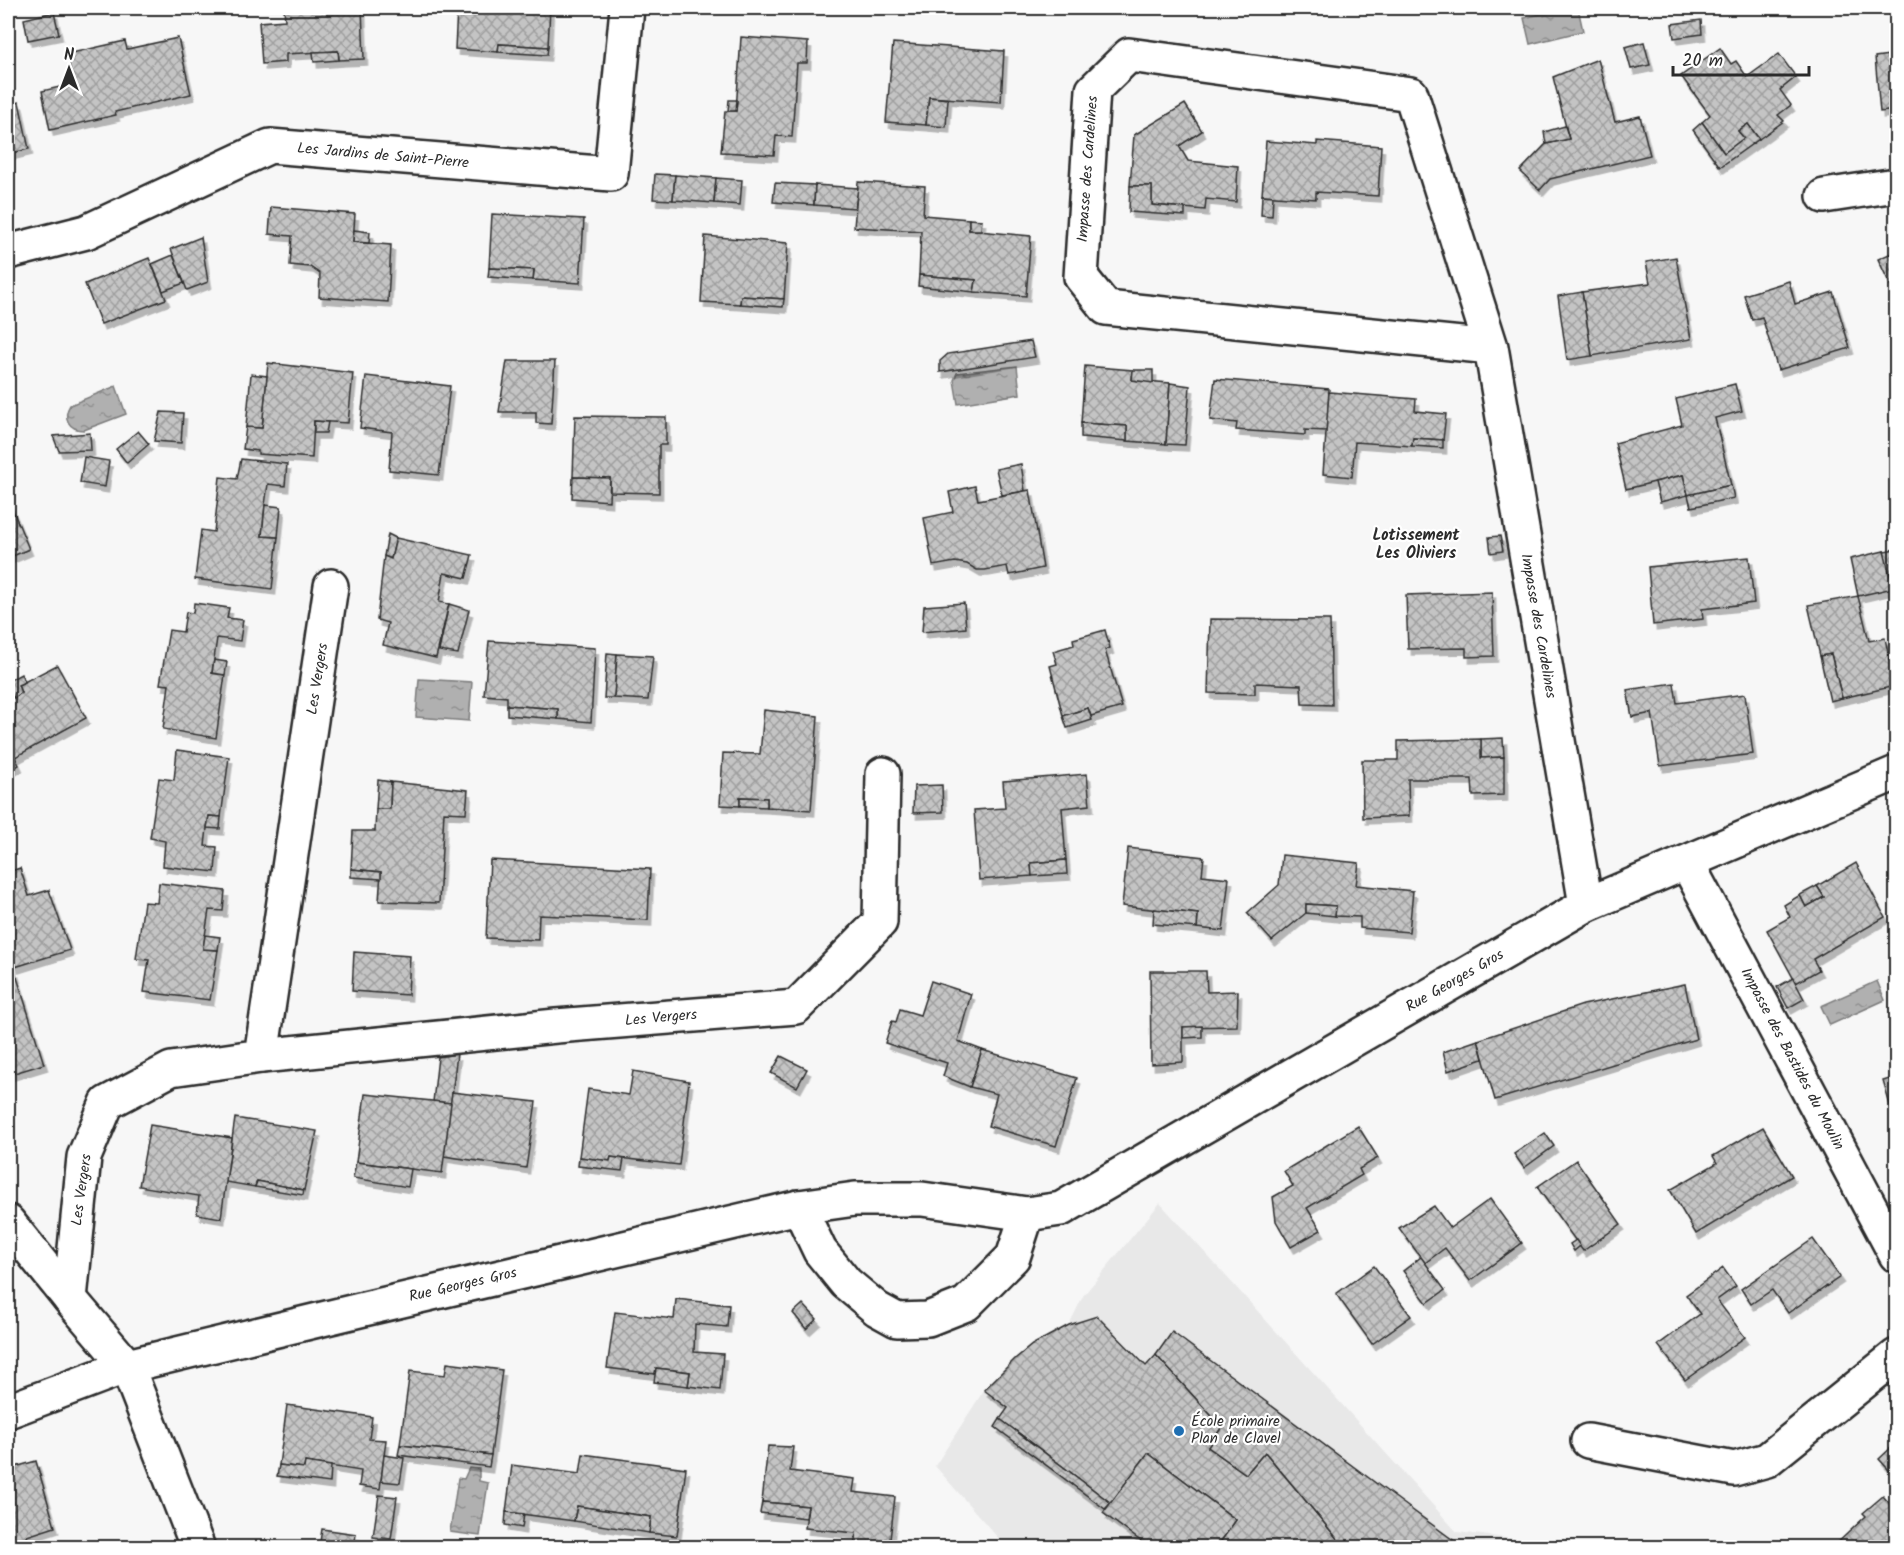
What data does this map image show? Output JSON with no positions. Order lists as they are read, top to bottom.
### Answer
{
  "streets": {
    "street": [
      "Les Jardins de Saint-Pierre",
      "Impasse des Cardelines",
      "Les Vergers",
      "Rue Georges Gros",
      "Impasse des Bastides du Moulin"
    ]
  },
  "crossings": [
    ["Impasse des Cardelines", "Rue Georges Gros"],
    ["Rue Georges Gros", "Impasse des Bastides du Moulin"]
  ],
  "districts": ["Lotissement Les Oliviers"],
  "places": ["École primaire Plan de Clavel"],
  "scale_bar": "20 m",
  "north": "top"
}
